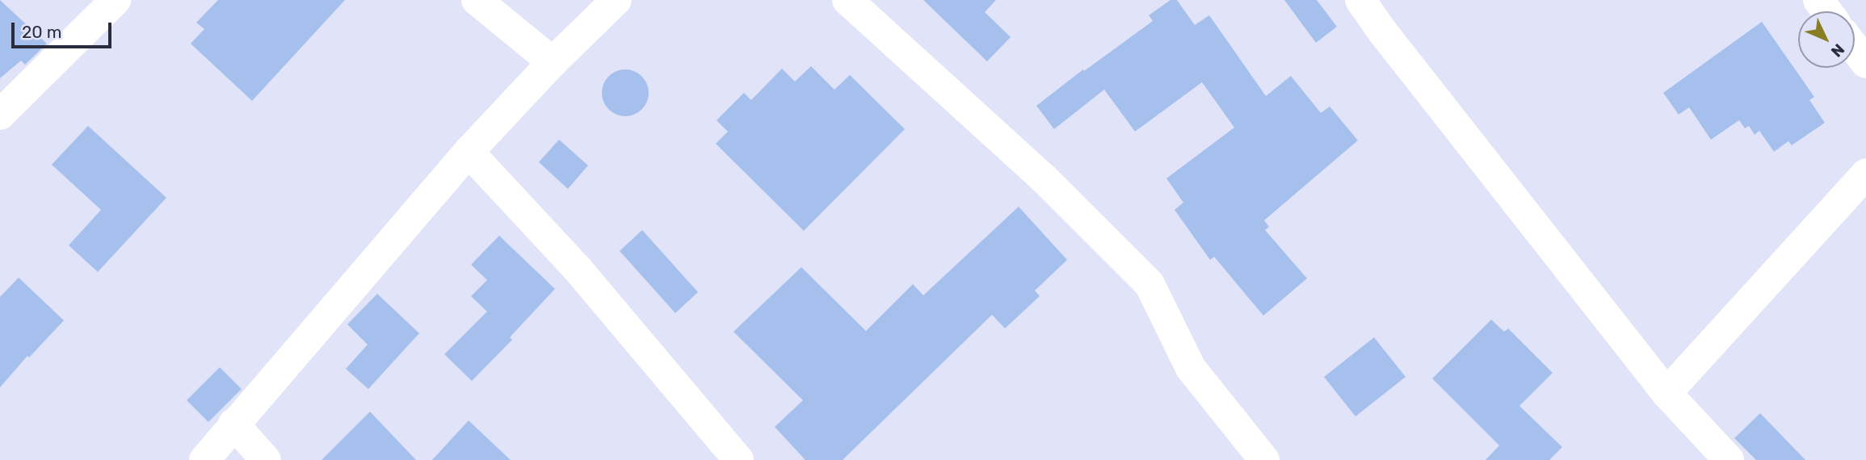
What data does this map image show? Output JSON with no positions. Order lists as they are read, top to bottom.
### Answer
{
  "scale_bar": "20 m",
  "north": "bottom right"
}
